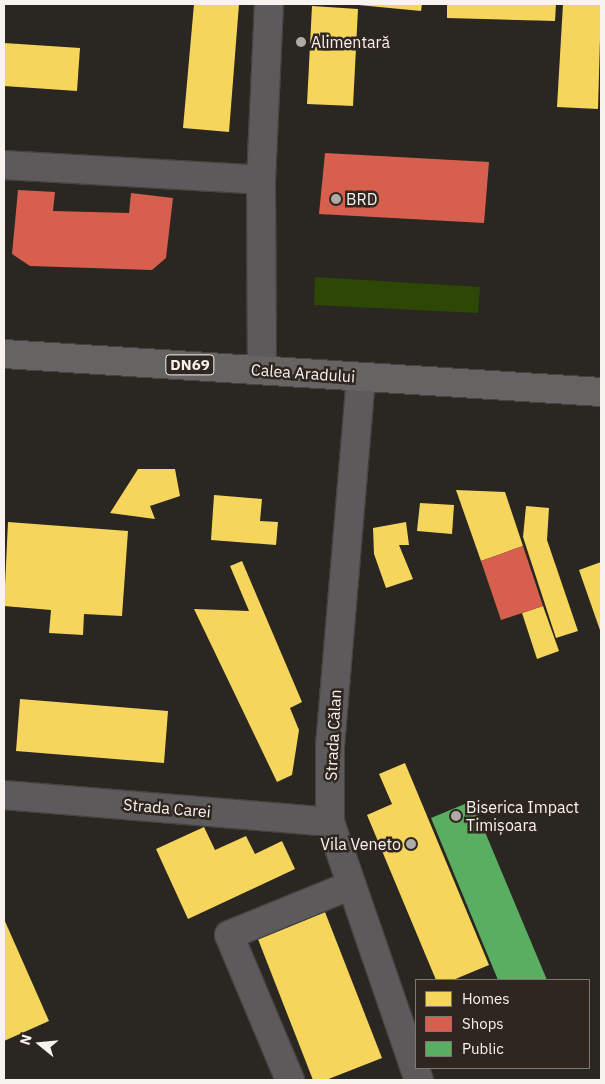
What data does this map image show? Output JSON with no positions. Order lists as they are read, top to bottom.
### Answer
{
  "streets": {
    "main road": ["DN69", "Calea Aradului"],
    "street": ["Strada Călan", "Strada Carei"]
  },
  "crossings": [
    ["Calea Aradului", "Strada Călan"],
    ["Strada Călan", "Strada Carei"]
  ],
  "places": [
    "Alimentară",
    "BRD",
    "Biserica Impact Timișoara",
    "Vila Veneto"
  ],
  "legend": ["Homes", "Shops", "Public"],
  "north": "left"
}
